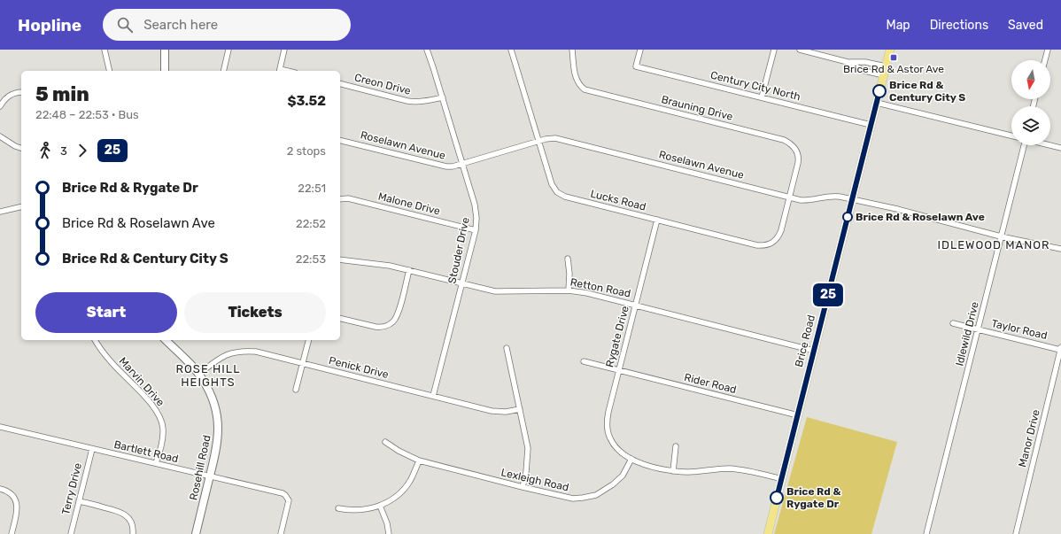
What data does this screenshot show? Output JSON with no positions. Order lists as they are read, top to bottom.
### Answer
{
  "streets": {
    "main road": ["Brice Road"],
    "street": [
      "Creon Drive",
      "Century City North",
      "Brauning Drive",
      "Roselawn Avenue",
      "Lucks Road",
      "Malone Drive",
      "Stouder Drive",
      "Retton Road",
      "Taylor Road",
      "Idlewild Drive",
      "Rygate Drive",
      "Penick Drive",
      "Marvin Drive",
      "Rider Road",
      "Manor Drive",
      "Bartlett Road",
      "Rosehill Road",
      "Lexleigh Road",
      "Terry Drive"
    ]
  },
  "crossings": [
    ["Creon Drive", "Stouder Drive"],
    ["Century City North", "Brice Road"],
    ["Brauning Drive", "Roselawn Avenue"],
    ["Brauning Drive", "Lucks Road"],
    ["Roselawn Avenue", "Lucks Road"],
    ["Roselawn Avenue", "Stouder Drive"],
    ["Roselawn Avenue", "Idlewild Drive"],
    ["Roselawn Avenue", "Brice Road"],
    ["Lucks Road", "Rygate Drive"],
    ["Malone Drive", "Stouder Drive"],
    ["Stouder Drive", "Retton Road"],
    ["Stouder Drive", "Penick Drive"],
    ["Retton Road", "Rygate Drive"],
    ["Retton Road", "Brice Road"],
    ["Taylor Road", "Idlewild Drive"],
    ["Taylor Road", "Manor Drive"],
    ["Rygate Drive", "Rider Road"],
    ["Rygate Drive", "Lexleigh Road"],
    ["Brice Road", "Rider Road"],
    ["Penick Drive", "Rosehill Road"],
    ["Marvin Drive", "Bartlett Road"],
    ["Bartlett Road", "Rosehill Road"],
    ["Bartlett Road", "Terry Drive"]
  ],
  "districts": ["IDLEWOOD MANOR", "ROSE HILL HEIGHTS"],
  "places": {
    "transit": ["Brice Rd & Astor Ave"],
    "other": ["Brice Rd & Century City S", "Brice Rd & Roselawn Ave", "Brice Rd & Rygate Dr"]
  },
  "lines": ["bus line 25"],
  "north": "bottom",
  "page": {
    "header": "Hopline",
    "search": "Search here",
    "nav": ["Map", "Directions", "Saved"],
    "on_map": "25",
    "heading": ["5 min", "22:48 – 22:53 · Bus", "$3.52"],
    "legs": ["3", "25", "2 stops"],
    "list": [
      {
        "name": "Brice Rd & Rygate Dr",
        "value": "22:51"
      },
      {
        "name": "Brice Rd & Roselawn Ave",
        "value": "22:52"
      },
      {
        "name": "Brice Rd & Century City S",
        "value": "22:53"
      }
    ],
    "buttons": ["Start", "Tickets"]
  }
}
